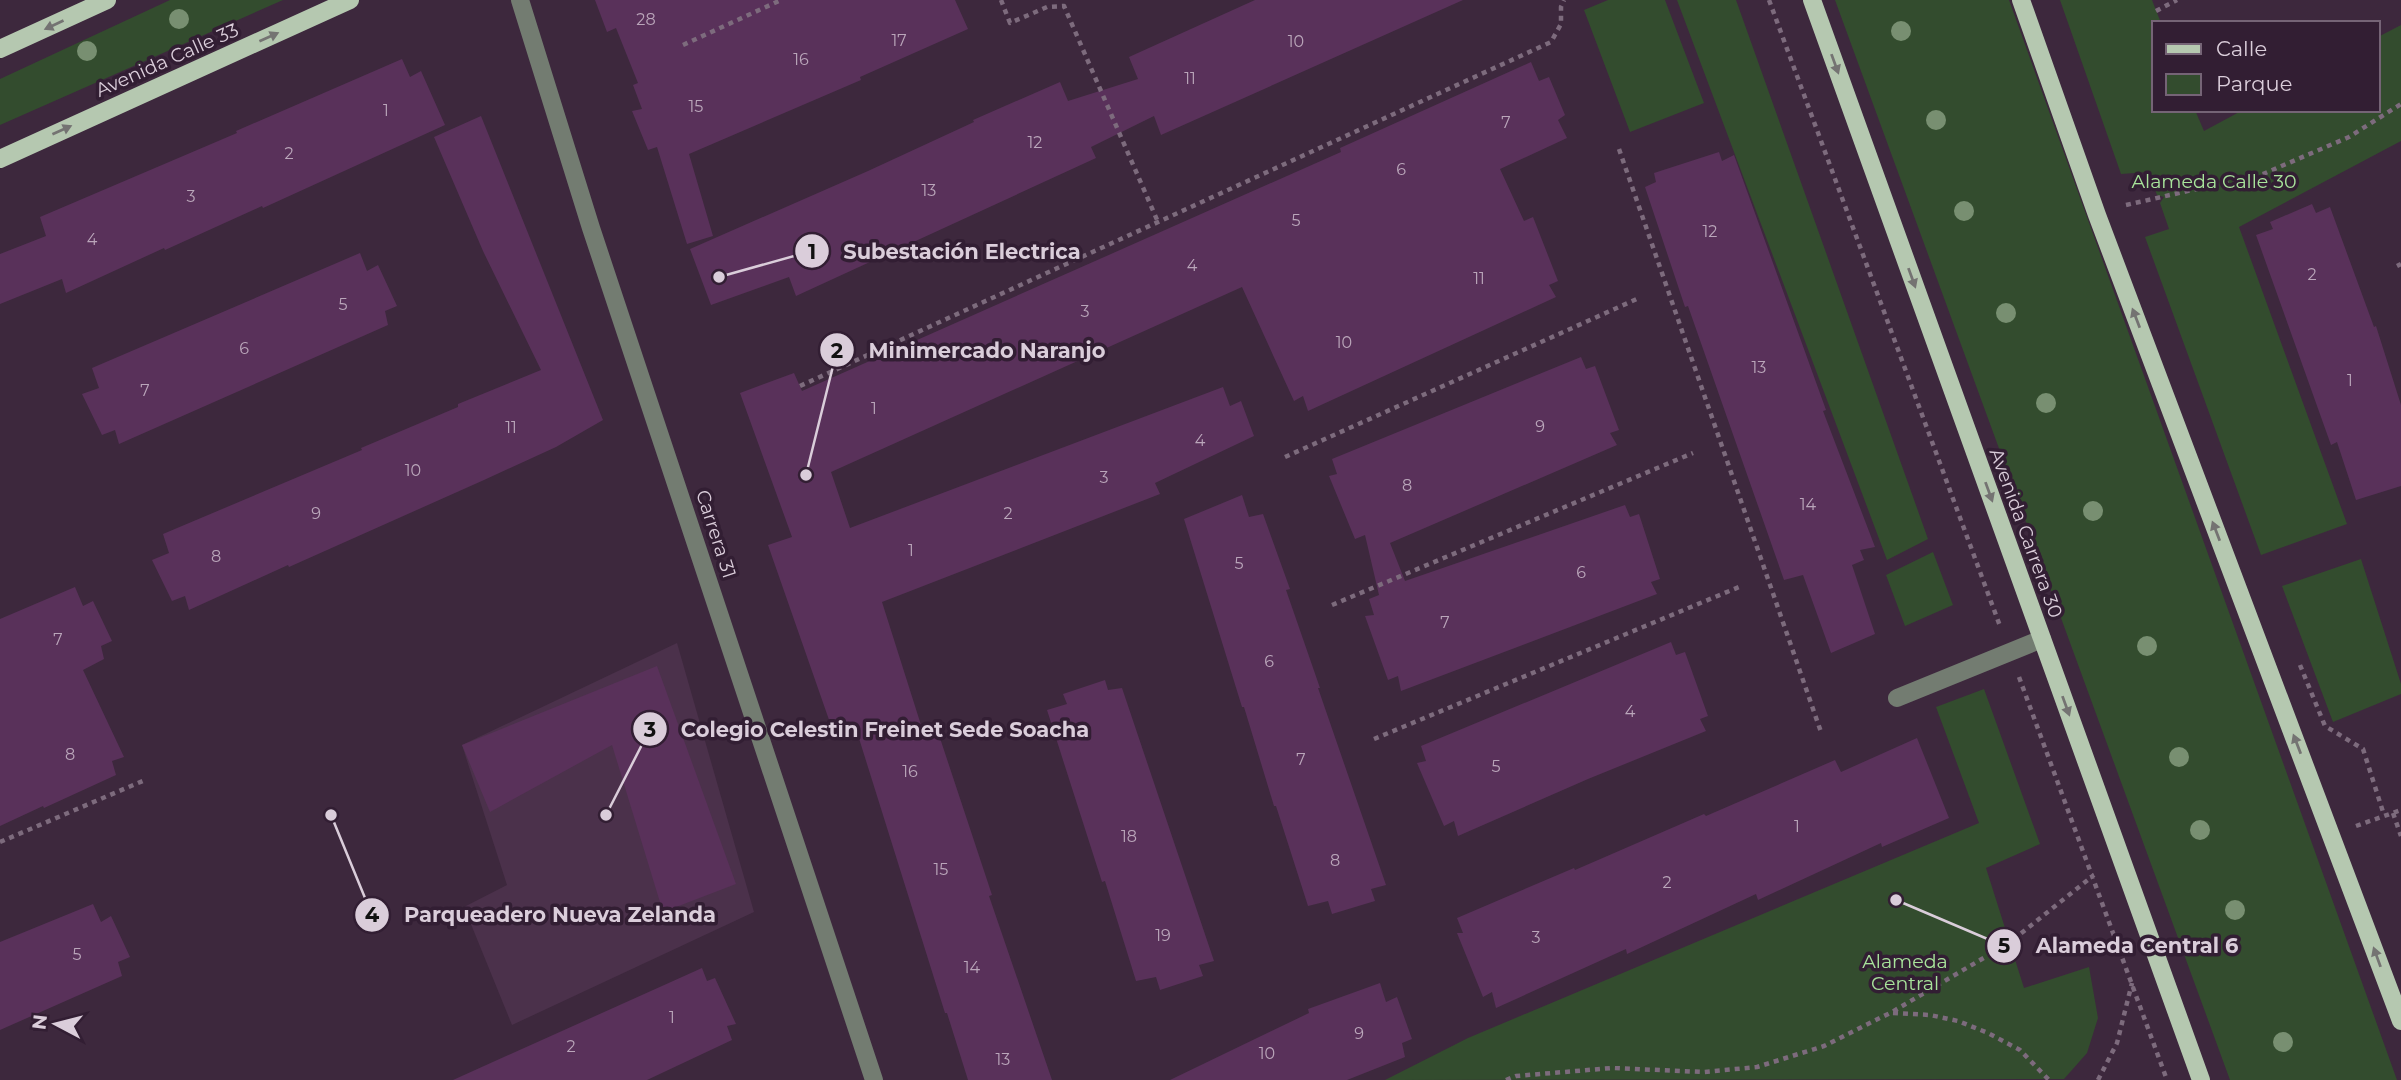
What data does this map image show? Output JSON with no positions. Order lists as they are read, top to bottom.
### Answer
{
  "streets": {
    "main road": ["Avenida Calle 33", "Avenida Carrera 30"],
    "street": ["Carrera 31"]
  },
  "one_way": ["Avenida Carrera 30"],
  "parks": ["Alameda Calle 30", "Alameda Central"],
  "places": [
    "Subestación Electrica",
    "Minimercado Naranjo",
    "Parqueadero Nueva Zelanda",
    "Colegio Celestin Freinet Sede Soacha",
    "Alameda Central 6"
  ],
  "house_numbers": [
    "28",
    "17",
    "10",
    "16",
    "11",
    "15",
    "1",
    "7",
    "12",
    "2",
    "6",
    "13",
    "3",
    "5",
    "12",
    "4",
    "4",
    "2",
    "11",
    "5",
    "3",
    "10",
    "6",
    "13",
    "1",
    "7",
    "1",
    "9",
    "11",
    "4",
    "10",
    "3",
    "8",
    "14",
    "9",
    "2",
    "1",
    "8",
    "5",
    "6",
    "7",
    "7",
    "6",
    "4",
    "8",
    "7",
    "5",
    "16",
    "1",
    "18",
    "8",
    "15",
    "2",
    "19",
    "3",
    "5",
    "14",
    "1",
    "9",
    "2",
    "10",
    "13"
  ],
  "legend": ["Calle", "Parque"],
  "north": "left"
}
